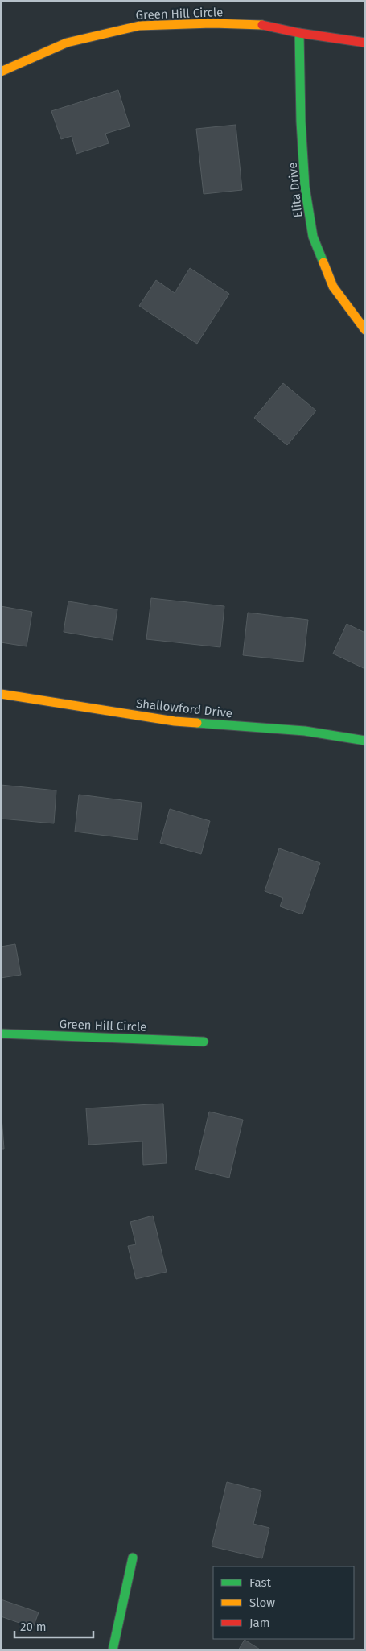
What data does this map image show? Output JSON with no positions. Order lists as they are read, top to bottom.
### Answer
{
  "streets": {
    "street": ["Green Hill Circle", "Elita Drive", "Shallowford Drive"]
  },
  "crossings": [
    ["Green Hill Circle", "Elita Drive"]
  ],
  "legend": ["Fast", "Slow", "Jam"],
  "scale_bar": "20 m"
}
